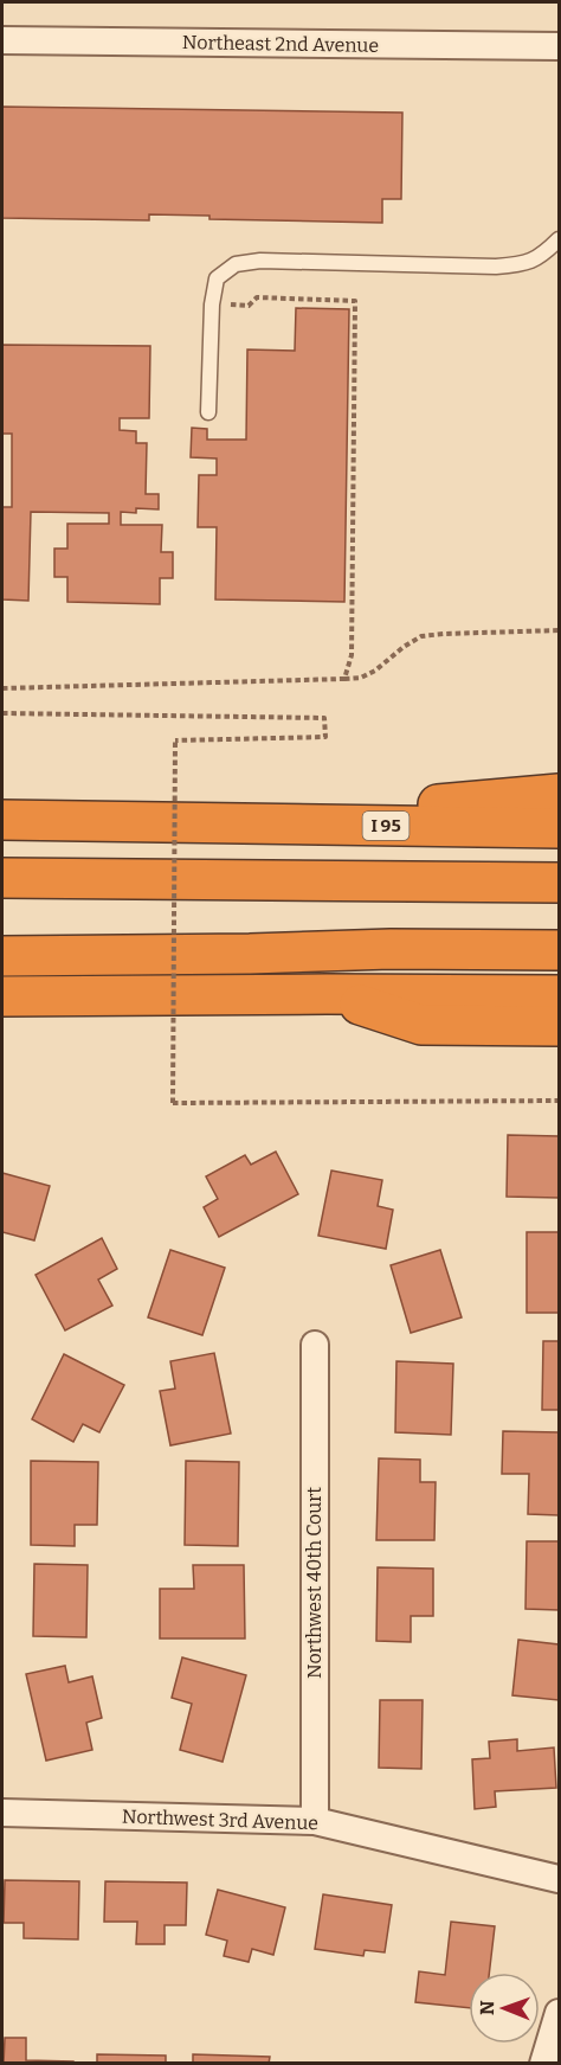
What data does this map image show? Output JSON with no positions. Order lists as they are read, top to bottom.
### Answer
{
  "streets": {
    "highway": ["I 95"],
    "street": ["Northeast 2nd Avenue", "Northwest 40th Court", "Northwest 3rd Avenue"]
  },
  "crossings": [
    ["Northwest 40th Court", "Northwest 3rd Avenue"]
  ],
  "north": "left"
}
